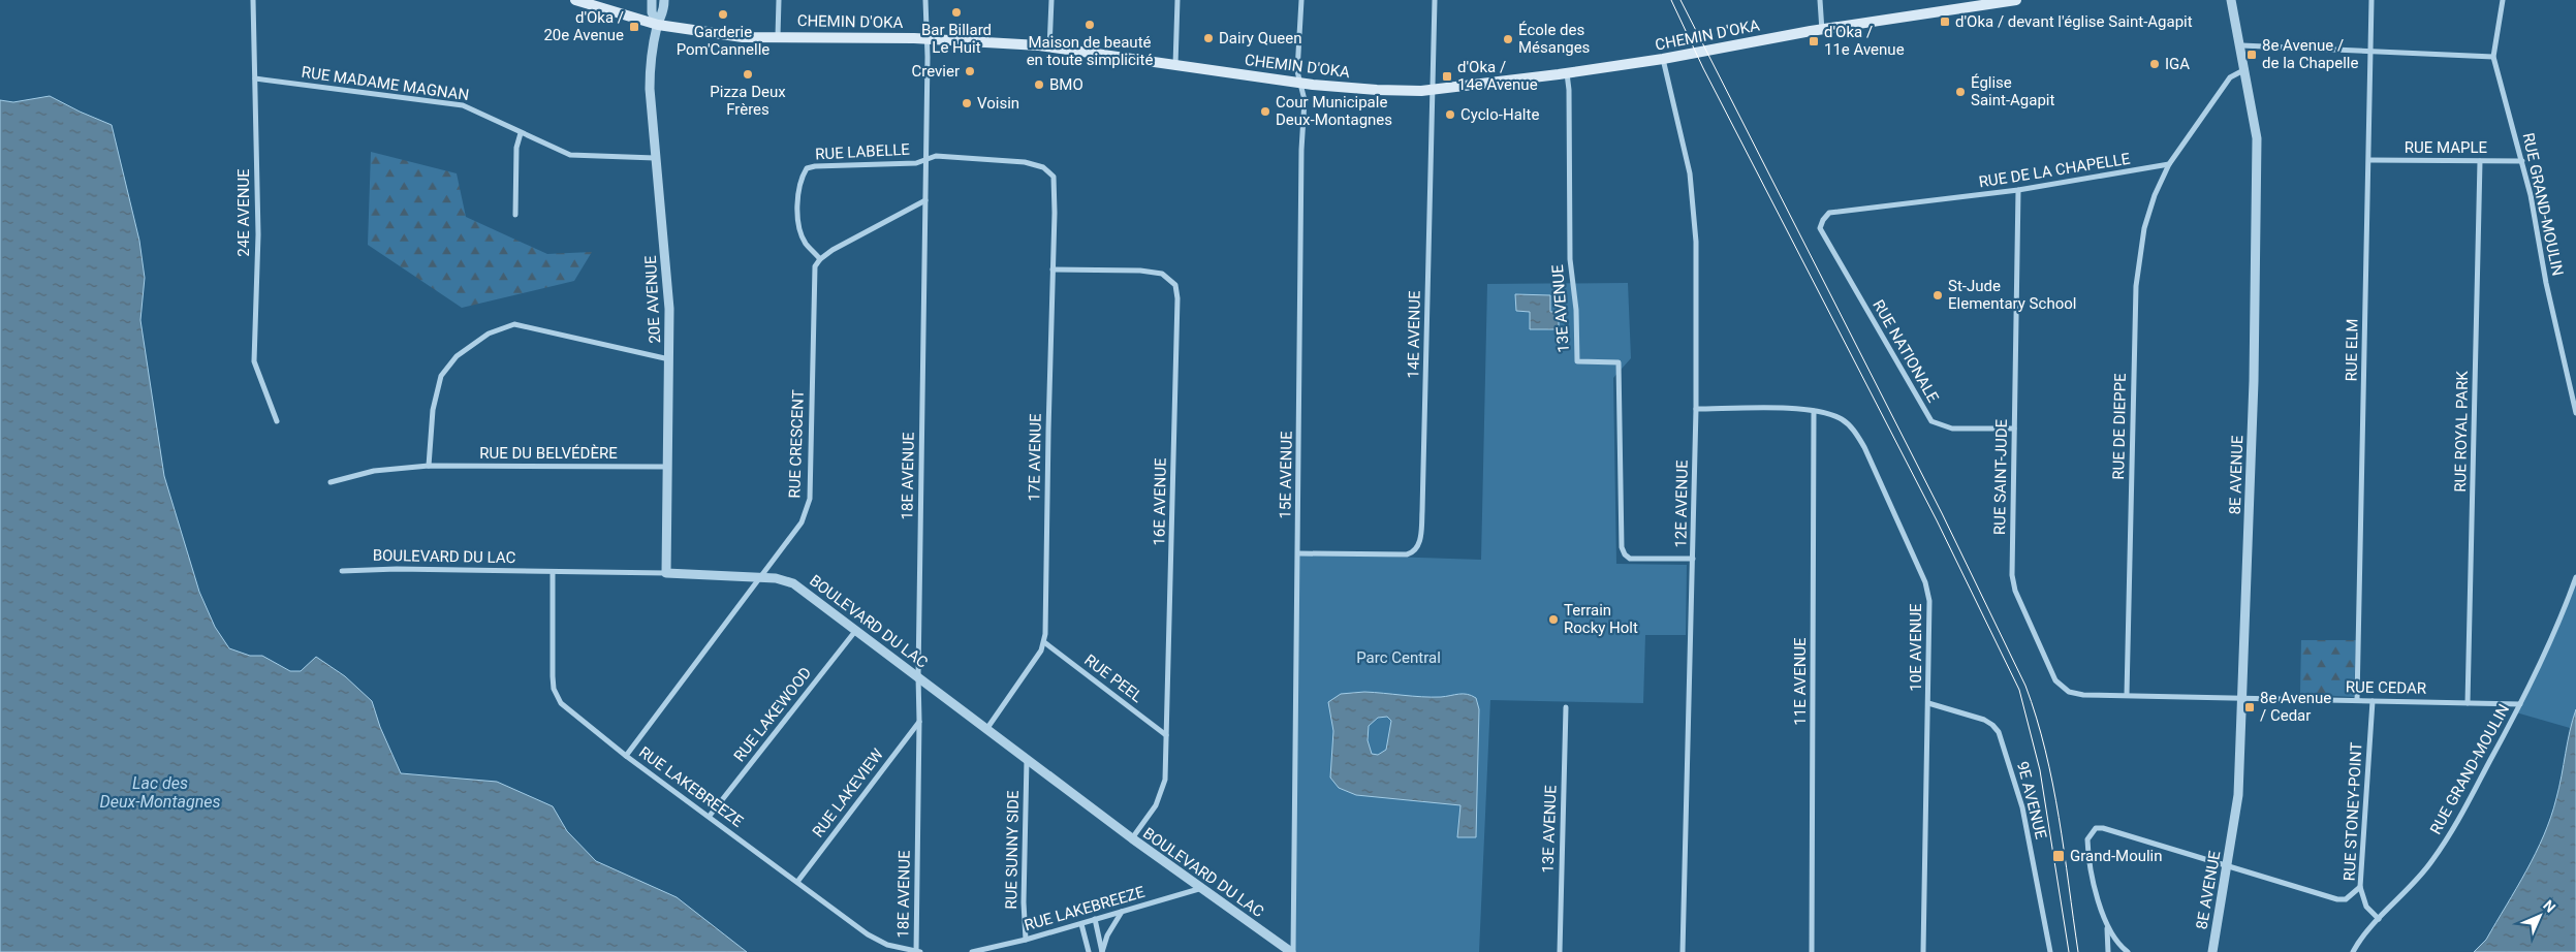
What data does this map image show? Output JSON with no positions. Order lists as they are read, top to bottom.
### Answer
{
  "streets": {
    "main road": ["CHEMIN D'OKA"],
    "street": [
      "RUE MADAME MAGNAN",
      "RUE MAPLE",
      "RUE LABELLE",
      "RUE DE LA CHAPELLE",
      "RUE GRAND-MOULIN",
      "24E AVENUE",
      "20E AVENUE",
      "13E AVENUE",
      "14E AVENUE",
      "RUE ELM",
      "RUE NATIONALE",
      "RUE DE DIEPPE",
      "RUE ROYAL PARK",
      "RUE CRESCENT",
      "RUE DU BELVÉDÈRE",
      "17E AVENUE",
      "15E AVENUE",
      "8E AVENUE",
      "18E AVENUE",
      "RUE SAINT-JUDE",
      "16E AVENUE",
      "12E AVENUE",
      "BOULEVARD DU LAC",
      "10E AVENUE",
      "RUE PEEL",
      "11E AVENUE",
      "RUE CEDAR",
      "RUE LAKEWOOD",
      "RUE LAKEBREEZE",
      "RUE LAKEVIEW",
      "9E AVENUE",
      "RUE STONEY-POINT",
      "RUE SUNNY SIDE"
    ]
  },
  "crossings": [
    ["CHEMIN D'OKA", "20E AVENUE"],
    ["CHEMIN D'OKA", "13E AVENUE"],
    ["CHEMIN D'OKA", "14E AVENUE"],
    ["CHEMIN D'OKA", "15E AVENUE"],
    ["CHEMIN D'OKA", "18E AVENUE"],
    ["CHEMIN D'OKA", "12E AVENUE"],
    ["RUE MADAME MAGNAN", "24E AVENUE"],
    ["RUE MADAME MAGNAN", "20E AVENUE"],
    ["RUE MAPLE", "RUE GRAND-MOULIN"],
    ["RUE MAPLE", "RUE ELM"],
    ["RUE MAPLE", "RUE ROYAL PARK"],
    ["RUE LABELLE", "RUE CRESCENT"],
    ["RUE LABELLE", "17E AVENUE"],
    ["RUE LABELLE", "18E AVENUE"],
    ["RUE DE LA CHAPELLE", "RUE NATIONALE"],
    ["RUE DE LA CHAPELLE", "RUE DE DIEPPE"],
    ["RUE DE LA CHAPELLE", "RUE SAINT-JUDE"],
    ["RUE GRAND-MOULIN", "RUE CEDAR"],
    ["RUE GRAND-MOULIN", "RUE STONEY-POINT"],
    ["20E AVENUE", "RUE DU BELVÉDÈRE"],
    ["20E AVENUE", "BOULEVARD DU LAC"],
    ["13E AVENUE", "12E AVENUE"],
    ["14E AVENUE", "15E AVENUE"],
    ["RUE ELM", "RUE CEDAR"],
    ["RUE NATIONALE", "RUE SAINT-JUDE"],
    ["RUE DE DIEPPE", "RUE SAINT-JUDE"],
    ["RUE DE DIEPPE", "RUE CEDAR"],
    ["RUE ROYAL PARK", "RUE CEDAR"],
    ["RUE CRESCENT", "BOULEVARD DU LAC"],
    ["RUE CRESCENT", "RUE LAKEBREEZE"],
    ["17E AVENUE", "18E AVENUE"],
    ["17E AVENUE", "16E AVENUE"],
    ["17E AVENUE", "BOULEVARD DU LAC"],
    ["17E AVENUE", "RUE PEEL"],
    ["15E AVENUE", "BOULEVARD DU LAC"],
    ["8E AVENUE", "RUE CEDAR"],
    ["18E AVENUE", "BOULEVARD DU LAC"],
    ["18E AVENUE", "RUE LAKEBREEZE"],
    ["18E AVENUE", "RUE LAKEVIEW"],
    ["RUE SAINT-JUDE", "RUE CEDAR"],
    ["16E AVENUE", "BOULEVARD DU LAC"],
    ["16E AVENUE", "RUE PEEL"],
    ["12E AVENUE", "10E AVENUE"],
    ["BOULEVARD DU LAC", "RUE LAKEWOOD"],
    ["BOULEVARD DU LAC", "RUE LAKEBREEZE"],
    ["BOULEVARD DU LAC", "RUE SUNNY SIDE"],
    ["10E AVENUE", "11E AVENUE"],
    ["10E AVENUE", "9E AVENUE"],
    ["RUE CEDAR", "RUE STONEY-POINT"],
    ["RUE LAKEWOOD", "RUE LAKEBREEZE"],
    ["RUE LAKEBREEZE", "RUE LAKEVIEW"],
    ["RUE LAKEBREEZE", "RUE SUNNY SIDE"]
  ],
  "water": ["Lac des Deux-Montagnes"],
  "parks": ["Parc Central"],
  "places": {
    "other": [
      "Bar Billard Le Huit",
      "Garderie Pom'Cannelle",
      "Maison de beauté en toute simplicité",
      "Dairy Queen",
      "École des Mésanges",
      "IGA",
      "Crevier",
      "Pizza Deux Frères",
      "BMO",
      "Église Saint-Agapit",
      "Voisin",
      "Cour Municipale Deux-Montagnes",
      "Cyclo-Halte",
      "St-Jude Elementary School",
      "Terrain Rocky Holt"
    ],
    "transit": [
      "d'Oka / devant l'église Saint-Agapit",
      "d'Oka / 20e Avenue",
      "d'Oka / 11e Avenue",
      "8e Avenue / de la Chapelle",
      "d'Oka / 14e Avenue",
      "8e Avenue / Cedar",
      "Grand-Moulin"
    ]
  },
  "north": "top right"
}
